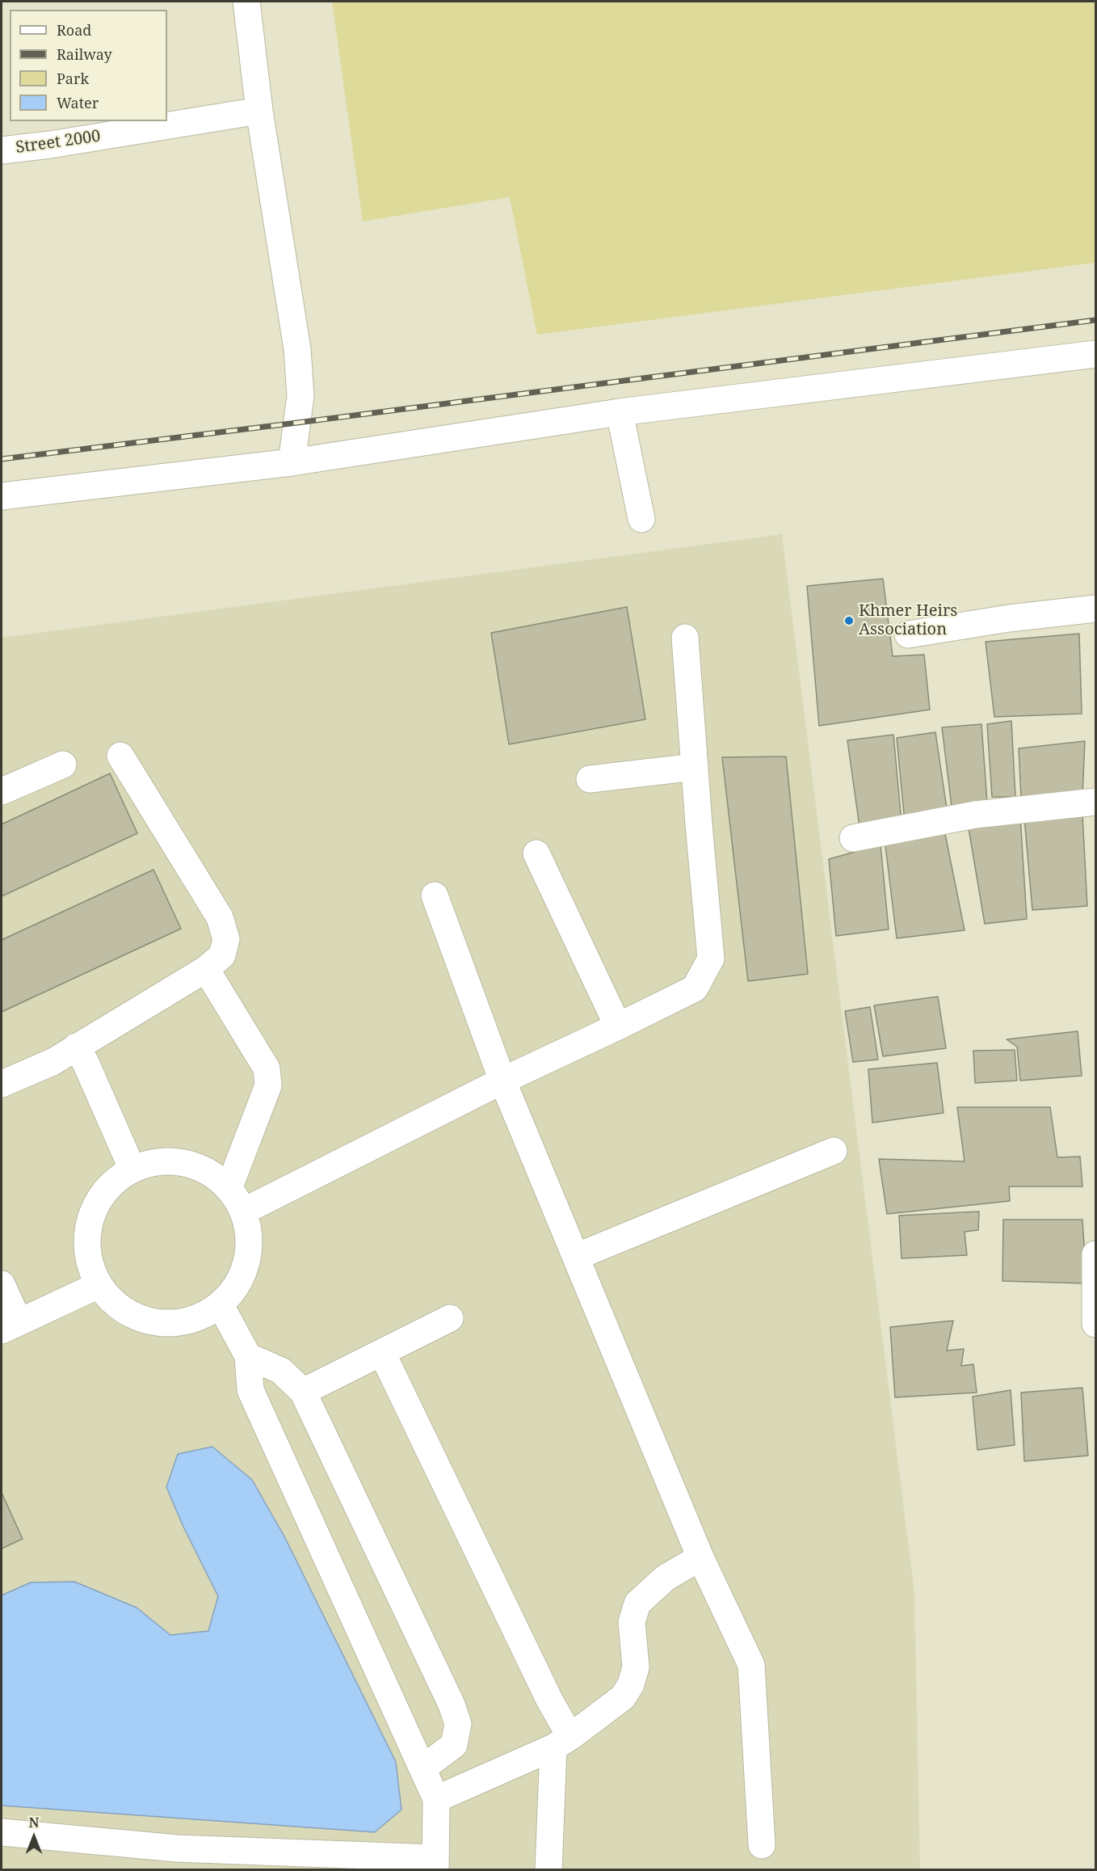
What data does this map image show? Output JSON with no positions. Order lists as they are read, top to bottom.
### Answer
{
  "streets": {
    "street": ["Street 2000"]
  },
  "places": ["Khmer Heirs Association"],
  "legend": [
    "Road",
    "Railway",
    "Park",
    "Water"
  ],
  "north": "top"
}
